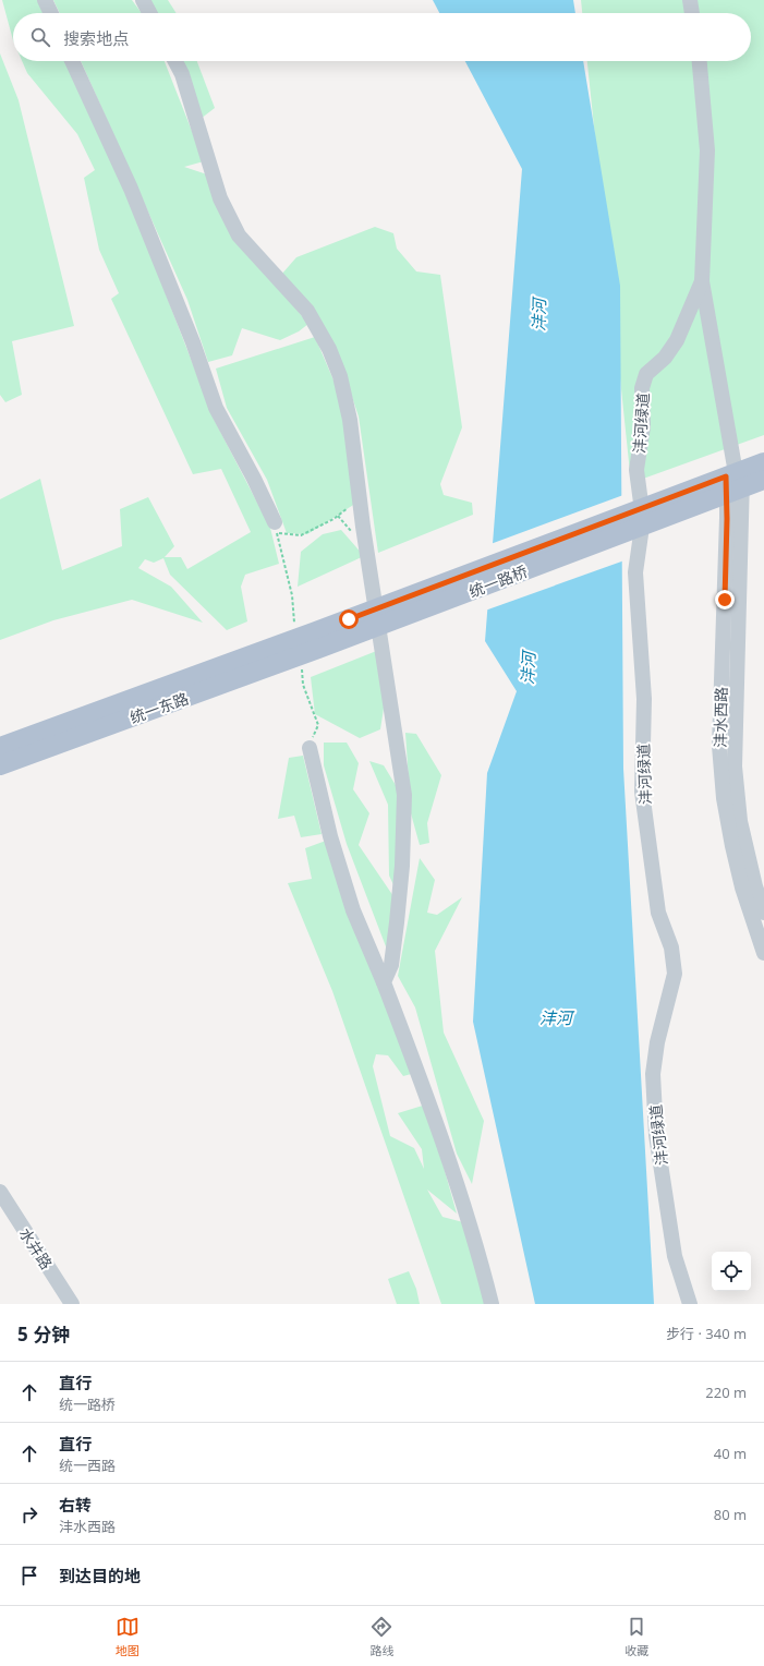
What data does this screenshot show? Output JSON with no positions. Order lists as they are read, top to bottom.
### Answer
{
  "streets": {
    "main road": ["统一路桥", "统一东路"],
    "street": ["沣河绿道", "沣水西路", "水井路"]
  },
  "crossings": [
    ["统一路桥", "统一东路"],
    ["统一路桥", "沣水西路"]
  ],
  "water": ["沣河"],
  "page": {
    "search": "搜索地点",
    "heading": ["5 分钟", "步行 · 340 m"],
    "list": [
      ["直行", "统一路桥", "220 m"],
      ["直行", "统一西路", "40 m"],
      ["右转", "沣水西路", "80 m"],
      "到达目的地"
    ],
    "nav": ["地图", "路线", "收藏"]
  }
}
